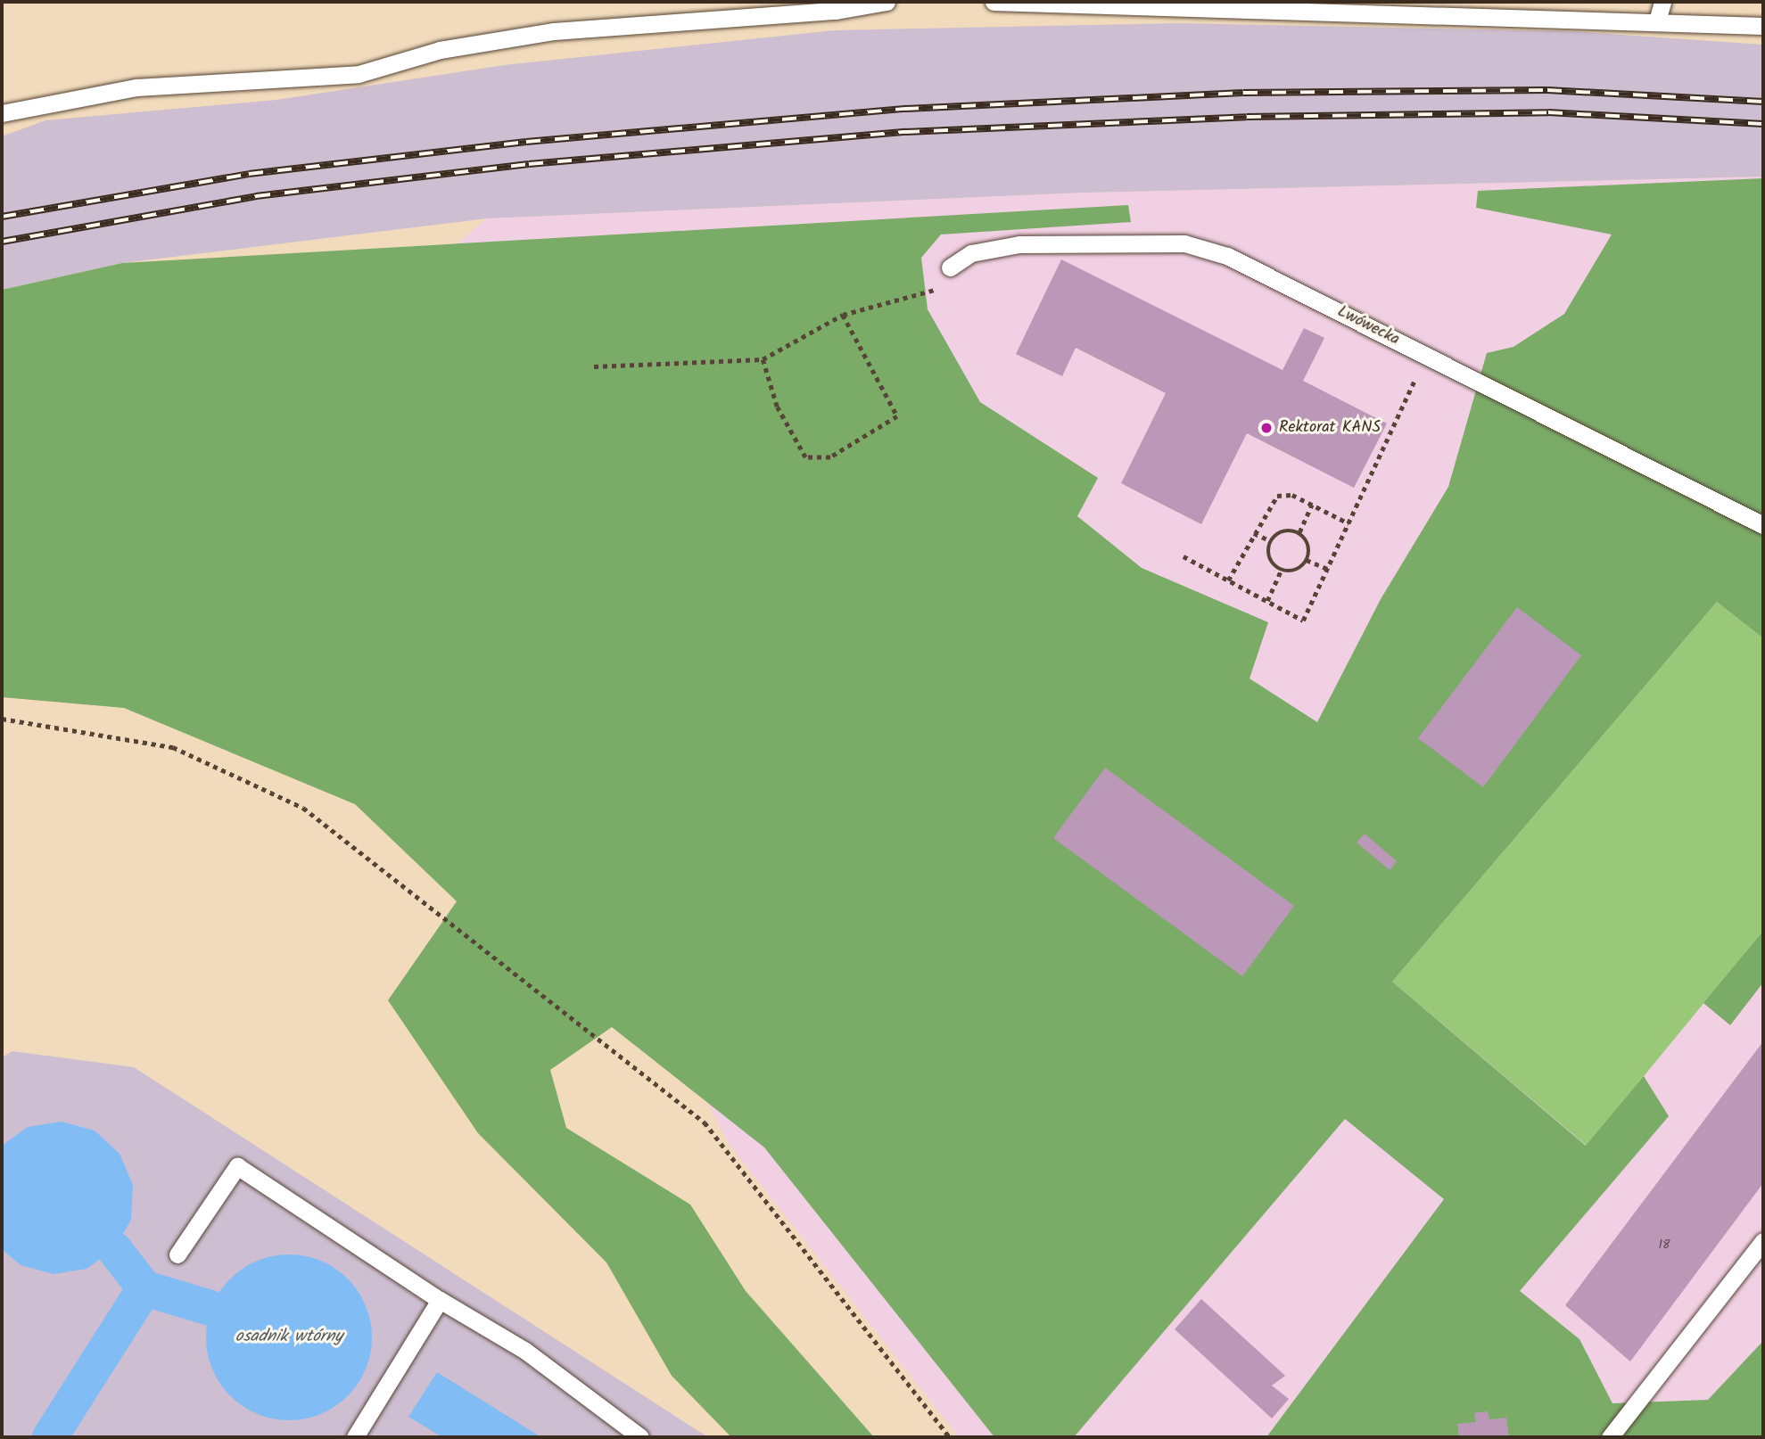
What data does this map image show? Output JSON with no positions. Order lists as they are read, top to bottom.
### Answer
{
  "streets": {
    "lane": ["Lwówecka"]
  },
  "water": ["osadnik wtórny"],
  "places": ["Rektorat KANS"],
  "house_numbers": ["18"]
}
